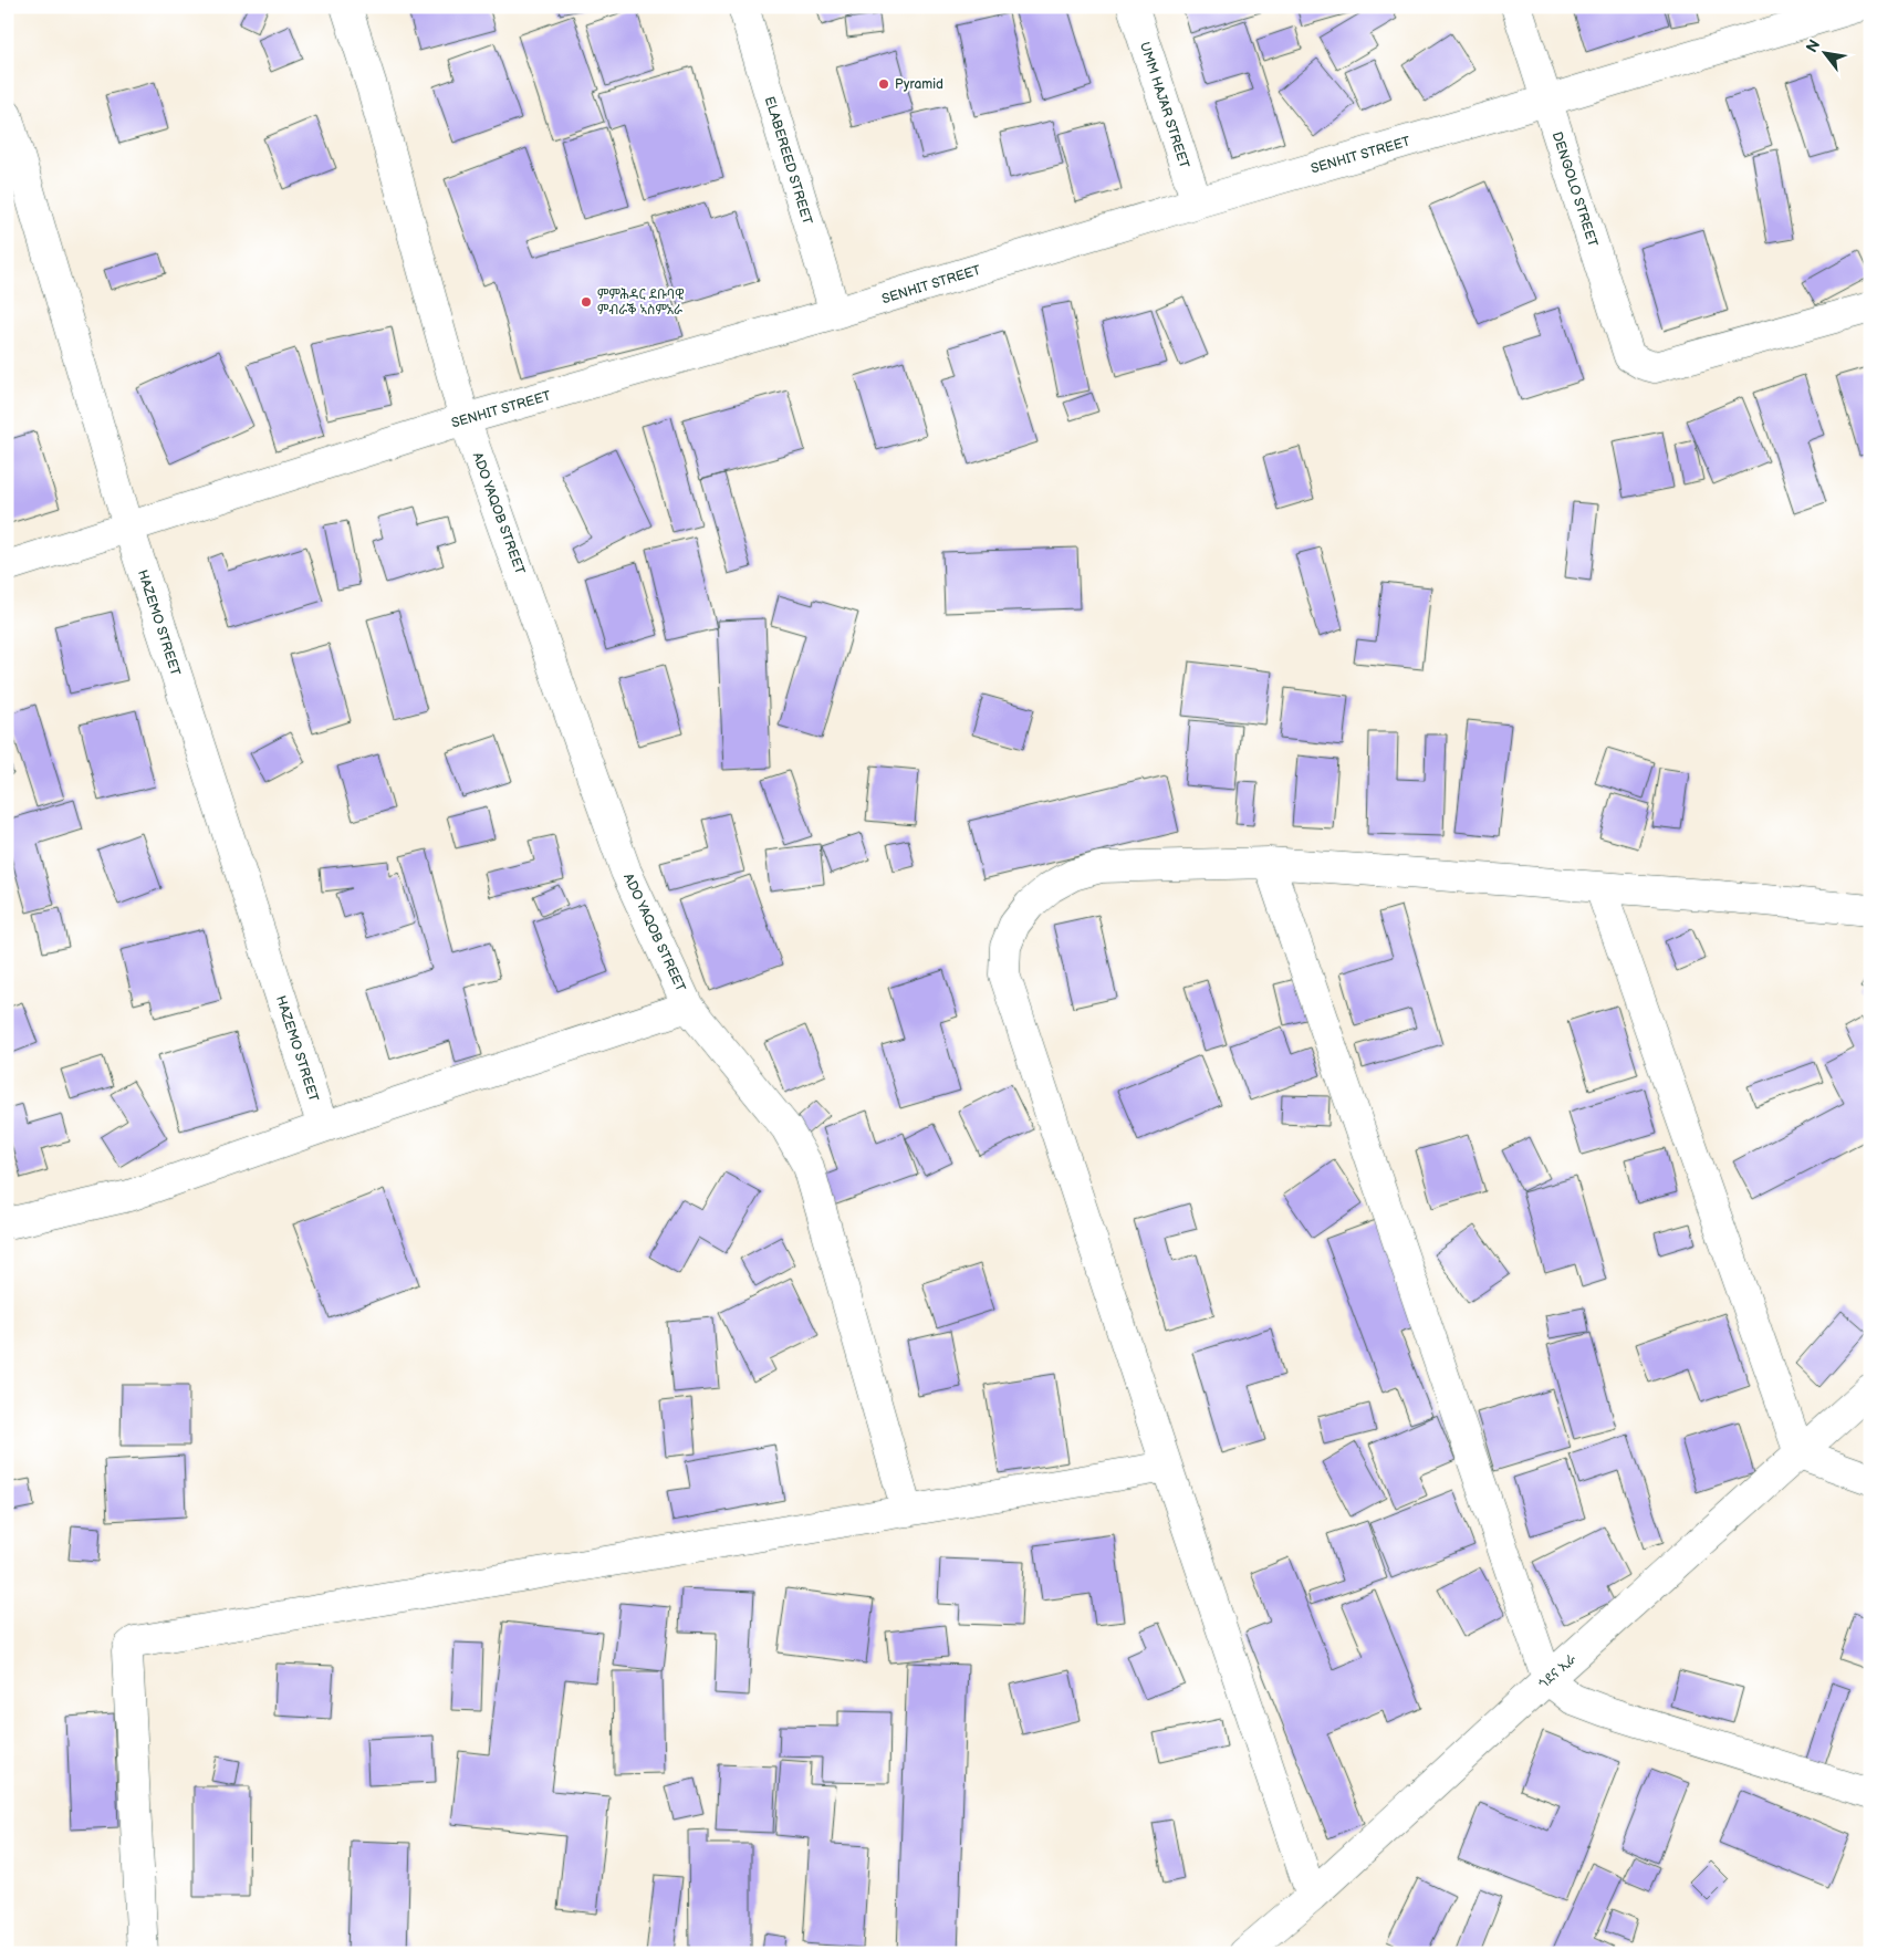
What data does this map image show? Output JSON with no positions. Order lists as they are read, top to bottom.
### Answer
{
  "streets": {
    "street": [
      "UMM HAJAR STREET",
      "SENHIT STREET",
      "ELABEREED STREET",
      "DENGOLO STREET",
      "ADO YAQOB STREET",
      "HAZEMO STREET",
      "ጎደና ኢራ"
    ]
  },
  "crossings": [
    ["UMM HAJAR STREET", "SENHIT STREET"],
    ["SENHIT STREET", "ELABEREED STREET"],
    ["SENHIT STREET", "DENGOLO STREET"],
    ["SENHIT STREET", "ADO YAQOB STREET"],
    ["SENHIT STREET", "HAZEMO STREET"]
  ],
  "places": ["Pyramid", "ምምሕዳር ደቡባዊ ምብራቕ ኣስምአራ"],
  "north": "top left"
}
